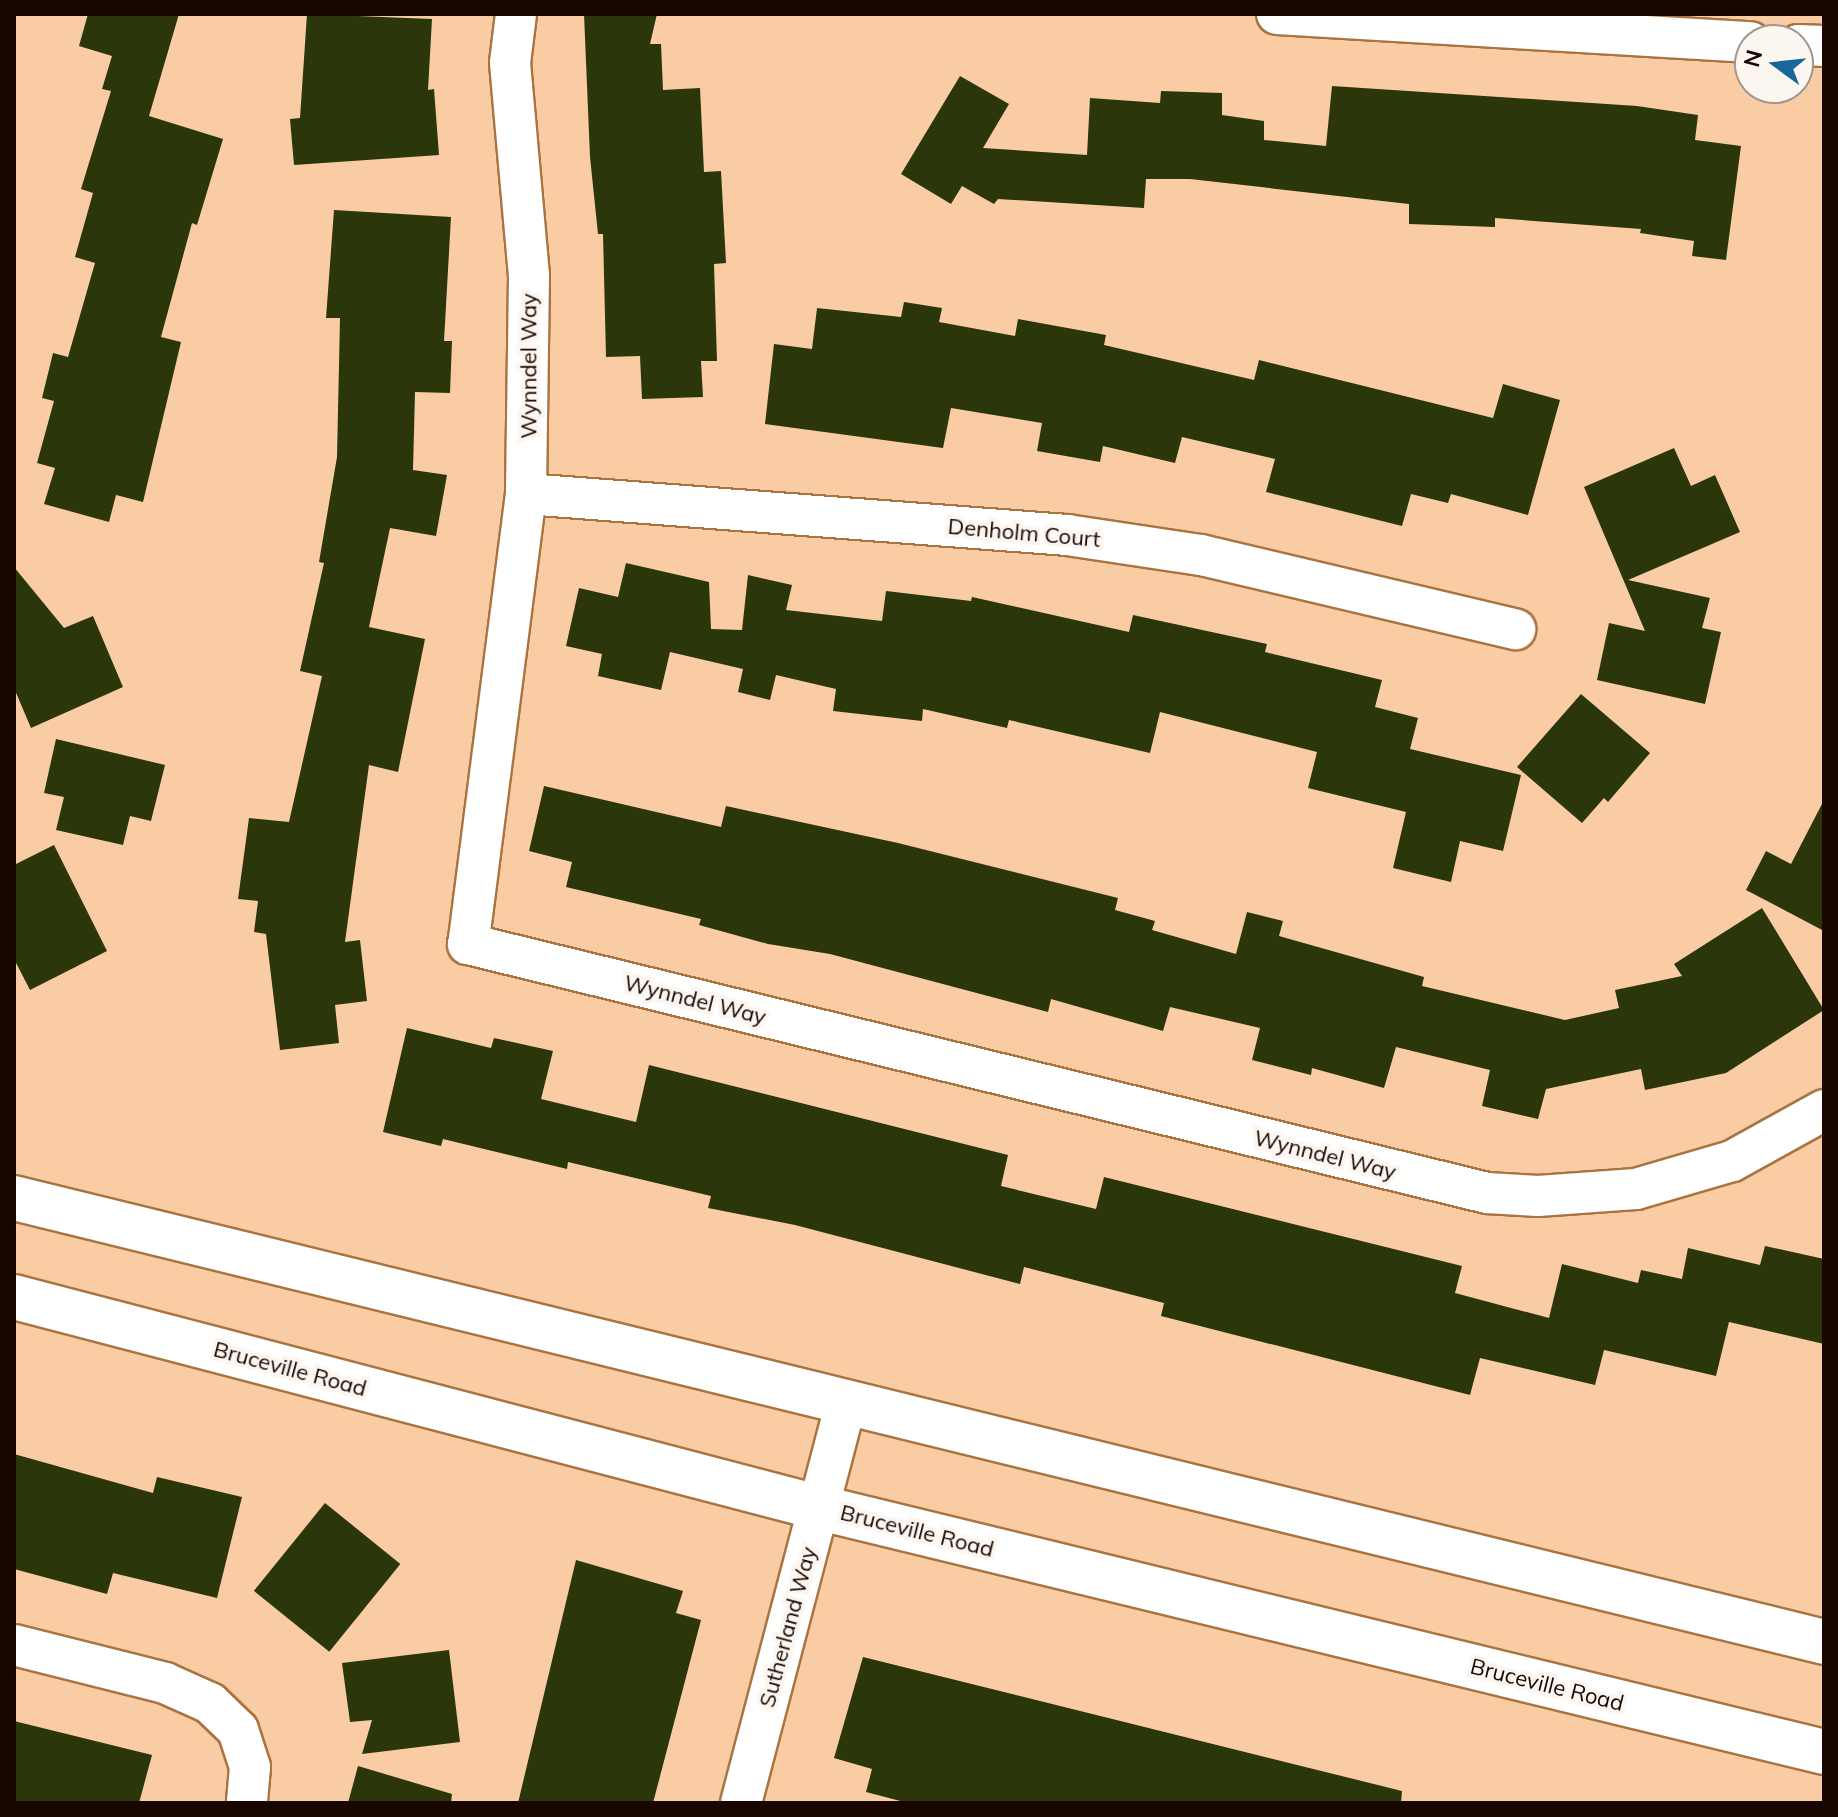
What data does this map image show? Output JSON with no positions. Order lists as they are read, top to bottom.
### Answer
{
  "streets": {
    "main road": ["Bruceville Road"],
    "street": ["Wynndel Way", "Denholm Court", "Sutherland Way"]
  },
  "crossings": [
    ["Wynndel Way", "Denholm Court"],
    ["Bruceville Road", "Sutherland Way"]
  ],
  "north": "left"
}
